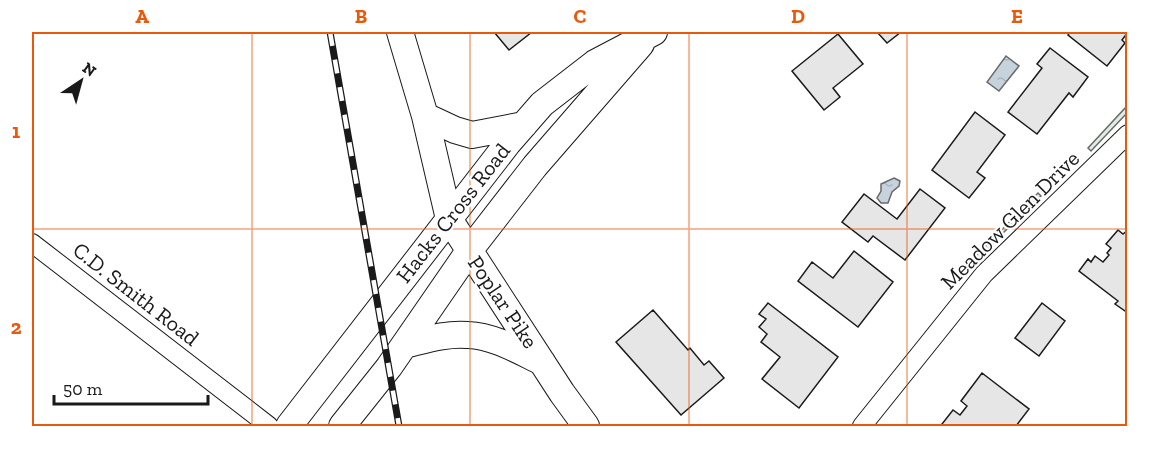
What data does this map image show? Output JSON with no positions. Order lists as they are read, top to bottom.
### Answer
{
  "streets": {
    "main road": ["Hacks Cross Road", "Poplar Pike"],
    "street": ["Meadow Glen Drive", "C.D. Smith Road"]
  },
  "crossings": [
    ["Hacks Cross Road", "Poplar Pike"]
  ],
  "scale_bar": "50 m",
  "north": "top right",
  "grid": {
    "columns": [
      "A",
      "B",
      "C",
      "D",
      "E"
    ],
    "rows": ["1", "2"]
  }
}
